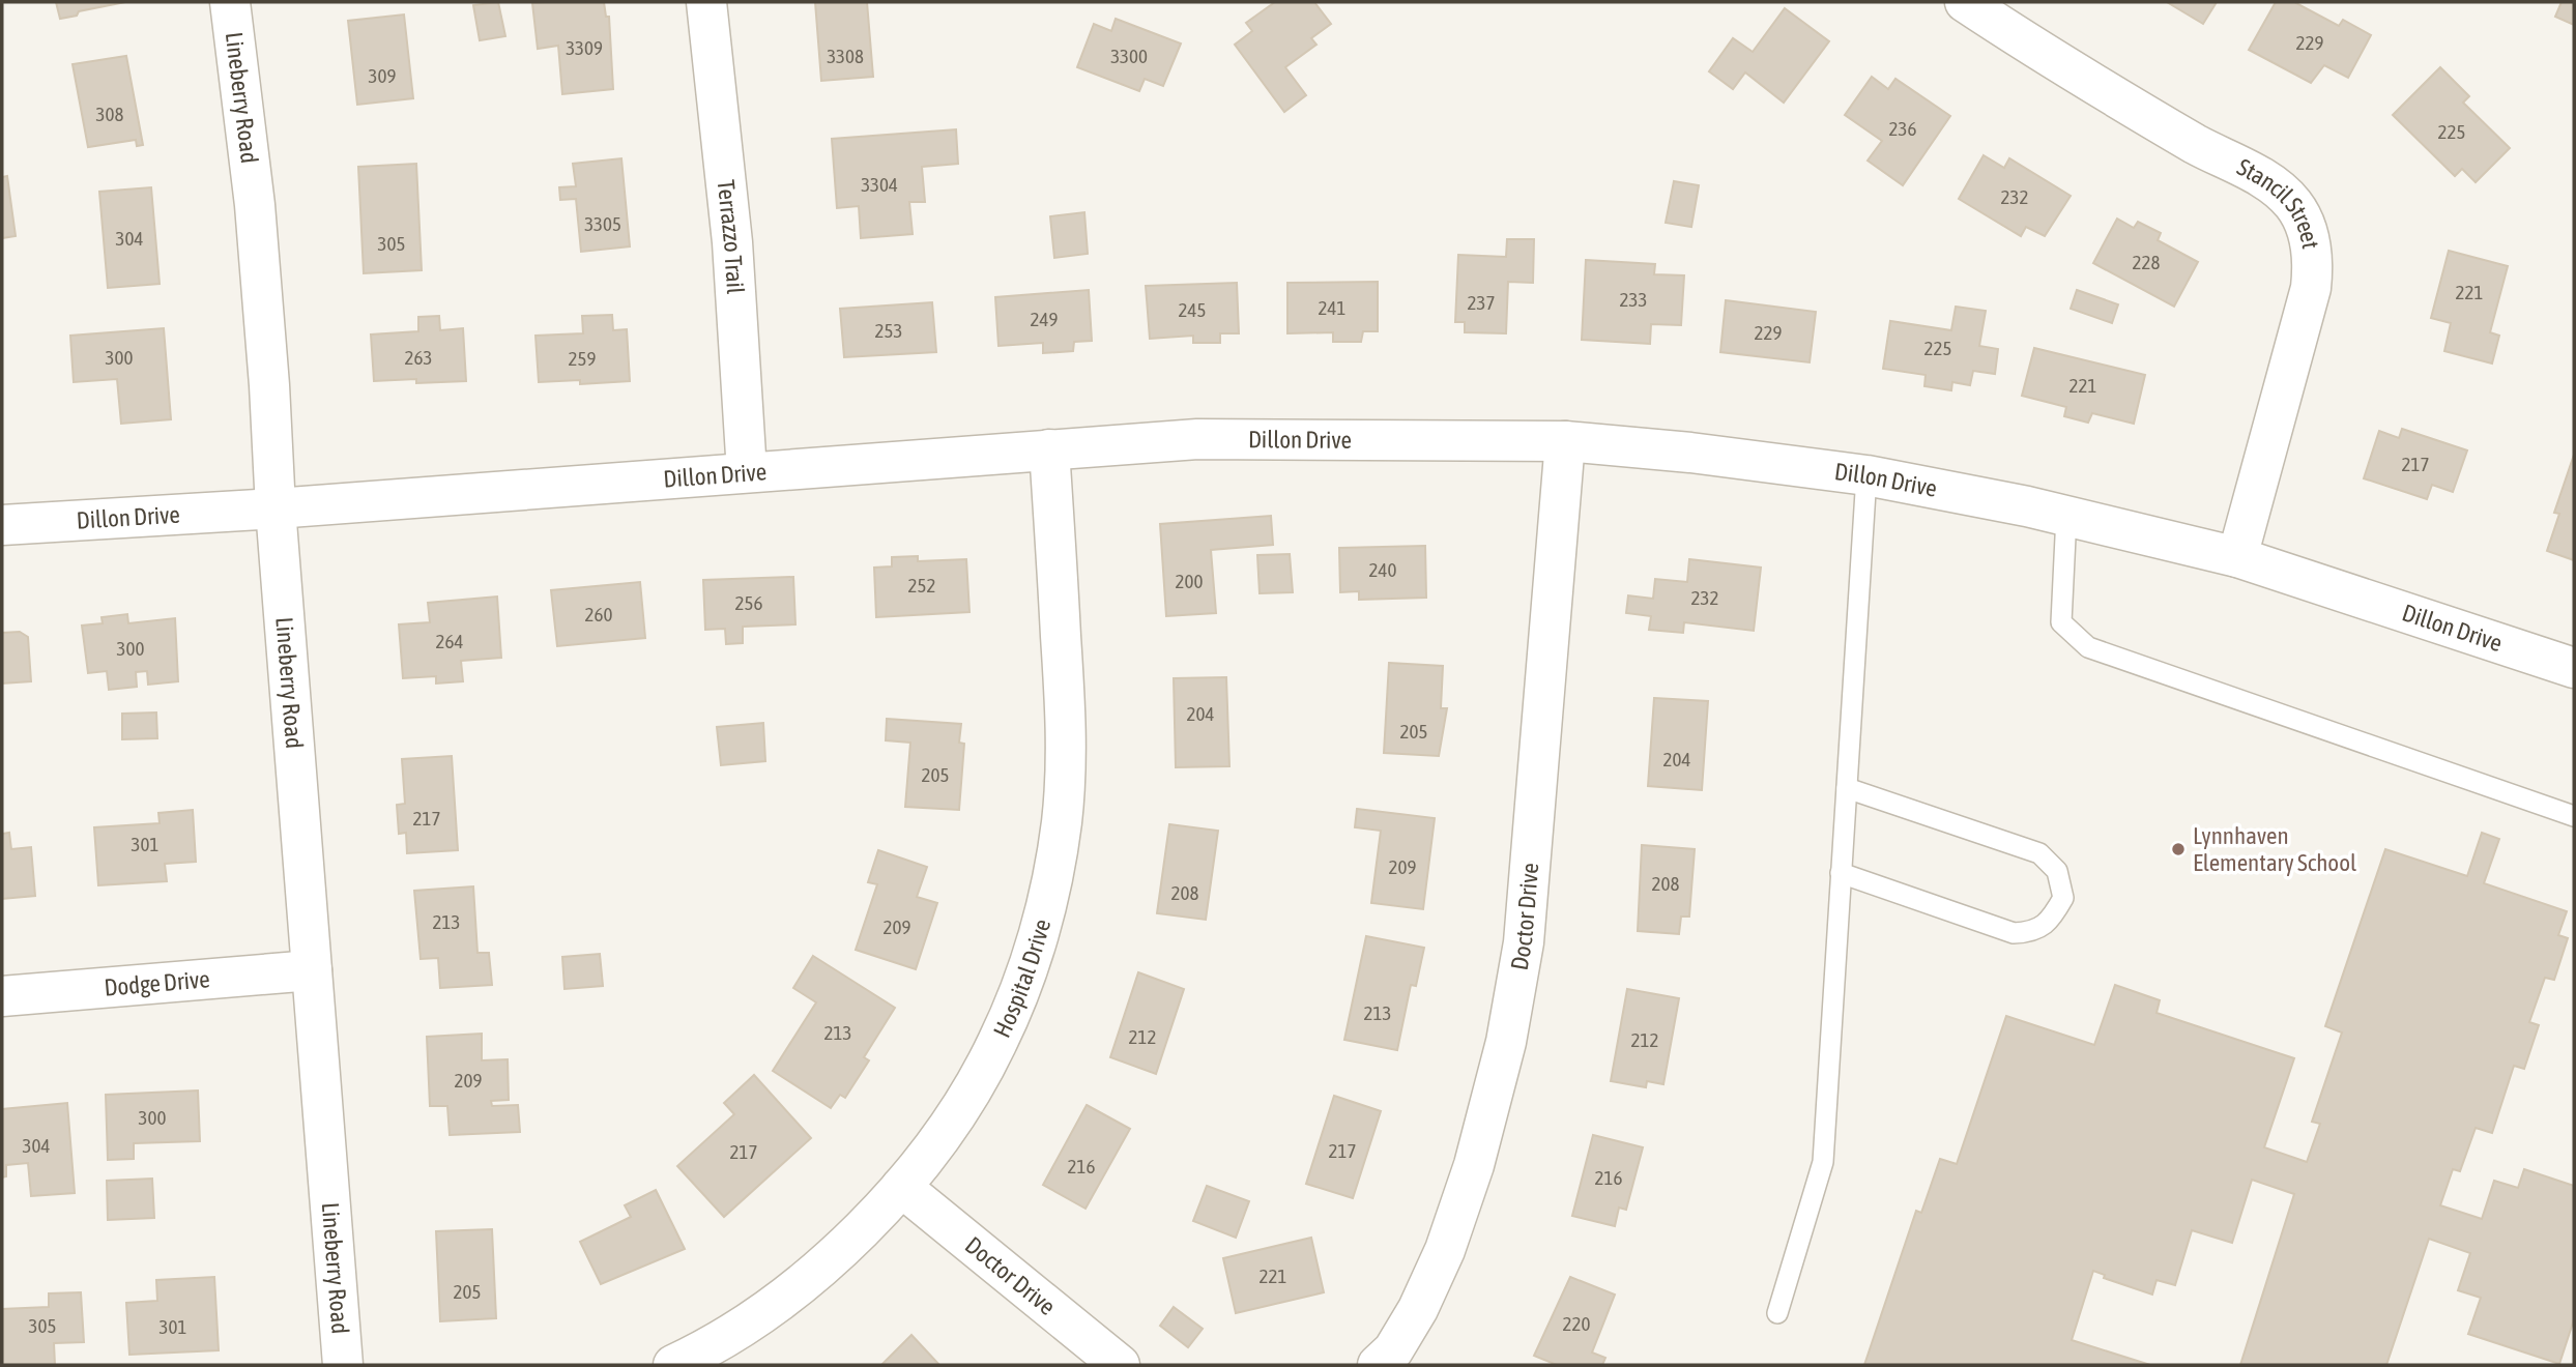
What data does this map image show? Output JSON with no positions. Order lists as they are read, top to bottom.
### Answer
{
  "streets": {
    "street": [
      "Lineberry Road",
      "Stancil Street",
      "Terrazzo Trail",
      "Dillon Drive",
      "Doctor Drive",
      "Hospital Drive",
      "Dodge Drive"
    ]
  },
  "crossings": [
    ["Lineberry Road", "Dillon Drive"],
    ["Lineberry Road", "Dodge Drive"],
    ["Stancil Street", "Dillon Drive"],
    ["Terrazzo Trail", "Dillon Drive"],
    ["Dillon Drive", "Doctor Drive"],
    ["Dillon Drive", "Hospital Drive"],
    ["Doctor Drive", "Hospital Drive"]
  ],
  "places": ["Lynnhaven Elementary School"],
  "house_numbers": [
    "229",
    "3309",
    "3308",
    "3300",
    "309",
    "308",
    "236",
    "225",
    "3304",
    "232",
    "3305",
    "304",
    "305",
    "228",
    "221",
    "233",
    "237",
    "241",
    "245",
    "249",
    "253",
    "229",
    "225",
    "300",
    "263",
    "259",
    "221",
    "217",
    "240",
    "200",
    "252",
    "232",
    "256",
    "260",
    "264",
    "300",
    "204",
    "205",
    "204",
    "205",
    "217",
    "301",
    "209",
    "208",
    "208",
    "213",
    "209",
    "213",
    "213",
    "212",
    "212",
    "209",
    "300",
    "304",
    "217",
    "217",
    "216",
    "216",
    "221",
    "205",
    "220",
    "305",
    "301"
  ]
}
